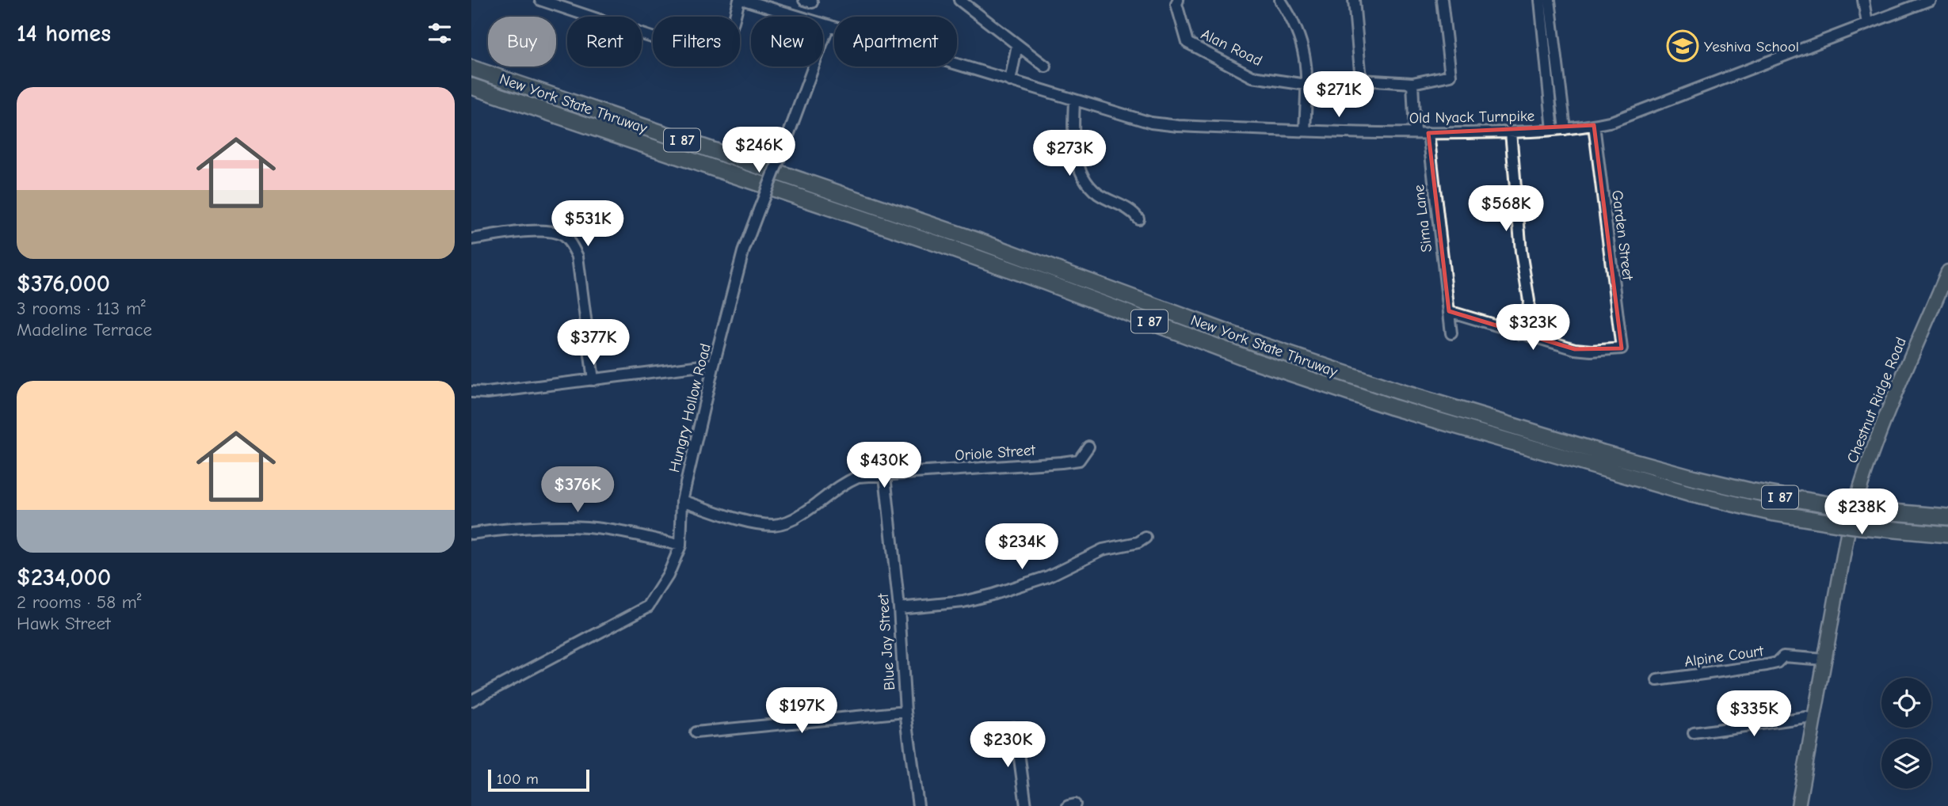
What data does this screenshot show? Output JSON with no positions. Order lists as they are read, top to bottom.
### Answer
{
  "streets": {
    "highway": ["New York State Thruway", "I 87"],
    "main road": ["Chestnut Ridge Road"],
    "street": [
      "Alan Road",
      "Old Nyack Turnpike",
      "Sima Lane",
      "Garden Street",
      "Hungry Hollow Road",
      "Oriole Street",
      "Blue Jay Street",
      "Alpine Court"
    ]
  },
  "crossings": [
    ["Old Nyack Turnpike", "Sima Lane"],
    ["Old Nyack Turnpike", "Garden Street"],
    ["Old Nyack Turnpike", "Hungry Hollow Road"],
    ["Chestnut Ridge Road", "Alpine Court"],
    ["Hungry Hollow Road", "Oriole Street"],
    ["Oriole Street", "Blue Jay Street"]
  ],
  "places": {
    "school or university": ["Yeshiva School"]
  },
  "scale_bar": "100 m",
  "page": {
    "heading": "14 homes",
    "chip": [
      "Buy",
      "Rent",
      "Filters",
      "New",
      "Apartment"
    ],
    "list": [
      {
        "name": "$376,000",
        "note": "3 rooms · 113 m² · Madeline Terrace"
      },
      {
        "name": "$234,000",
        "note": "2 rooms · 58 m² · Hawk Street"
      }
    ],
    "price": [
      "$271K",
      "$246K",
      "$273K",
      "$568K",
      "$531K",
      "$323K",
      "$377K",
      "$430K",
      "$376K",
      "$238K",
      "$234K",
      "$197K",
      "$335K",
      "$230K"
    ],
    "scale": "100 m"
  }
}
